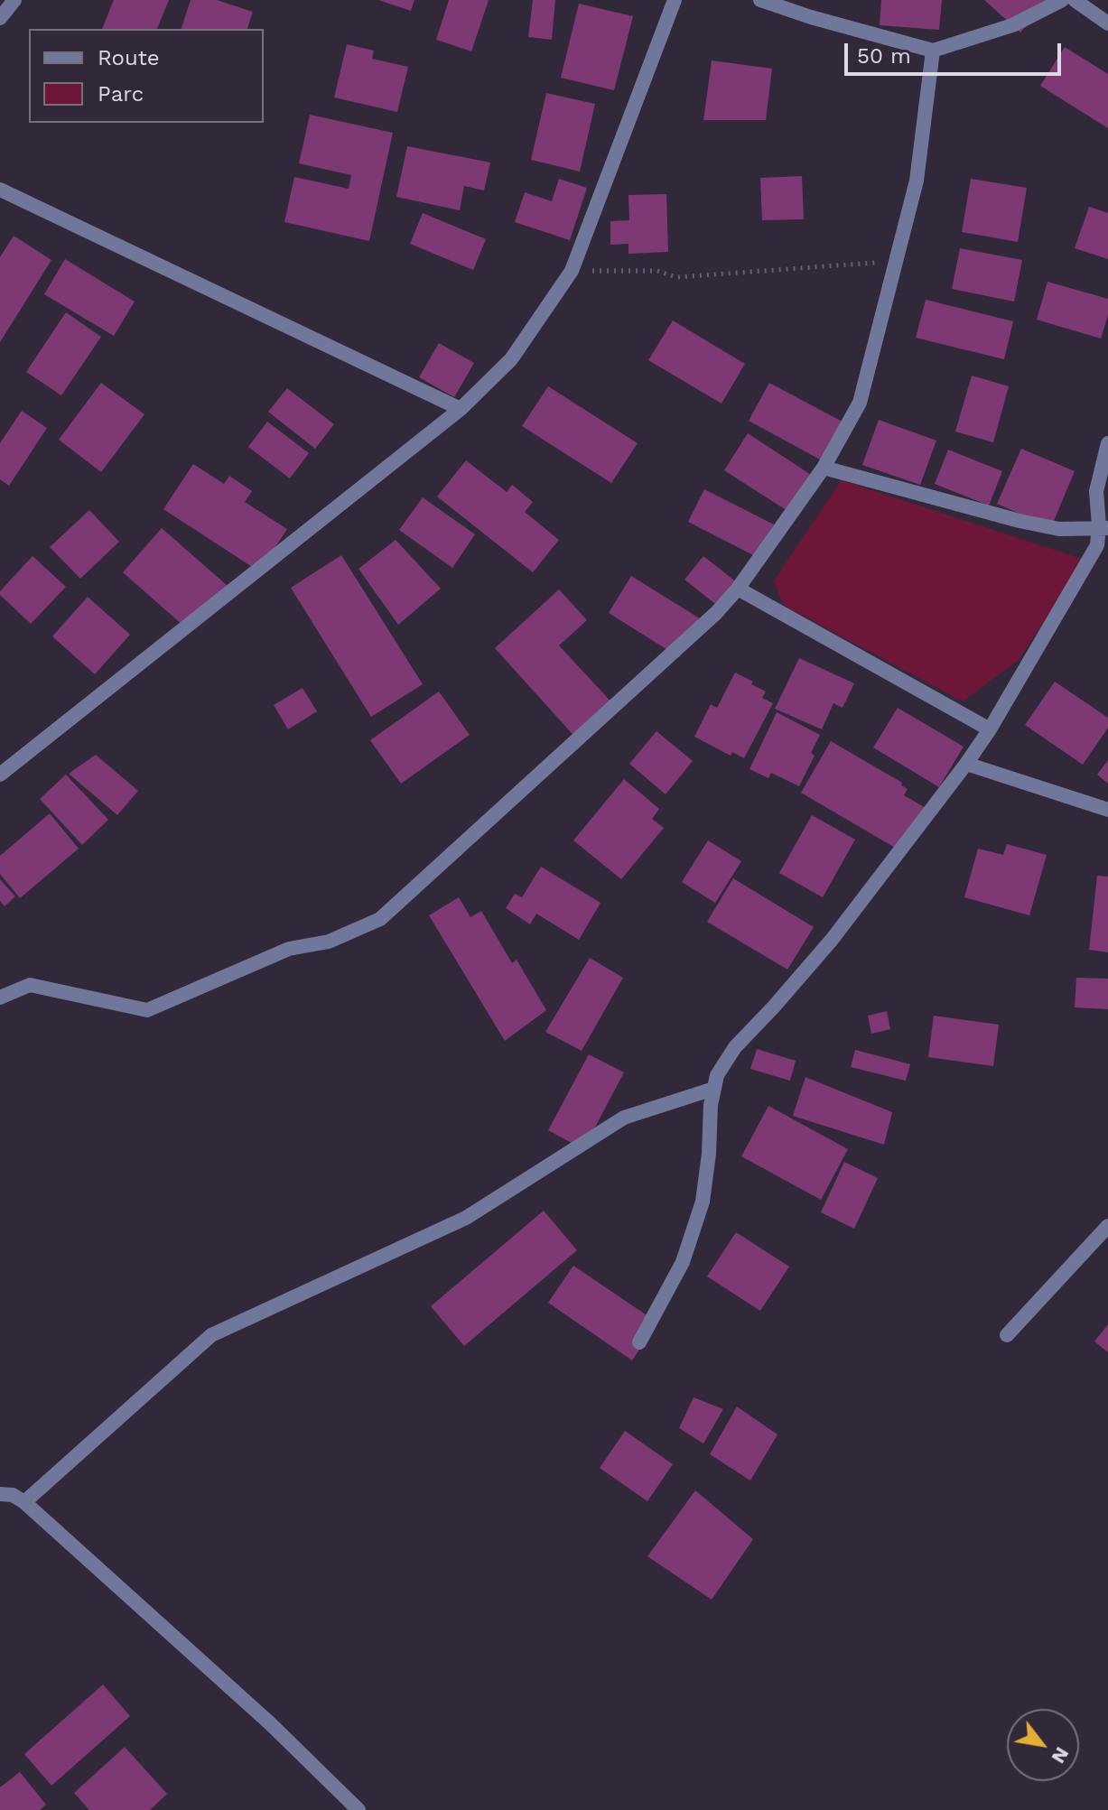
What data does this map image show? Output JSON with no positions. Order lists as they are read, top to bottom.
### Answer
{
  "legend": ["Route", "Parc"],
  "scale_bar": "50 m",
  "north": "bottom right"
}
